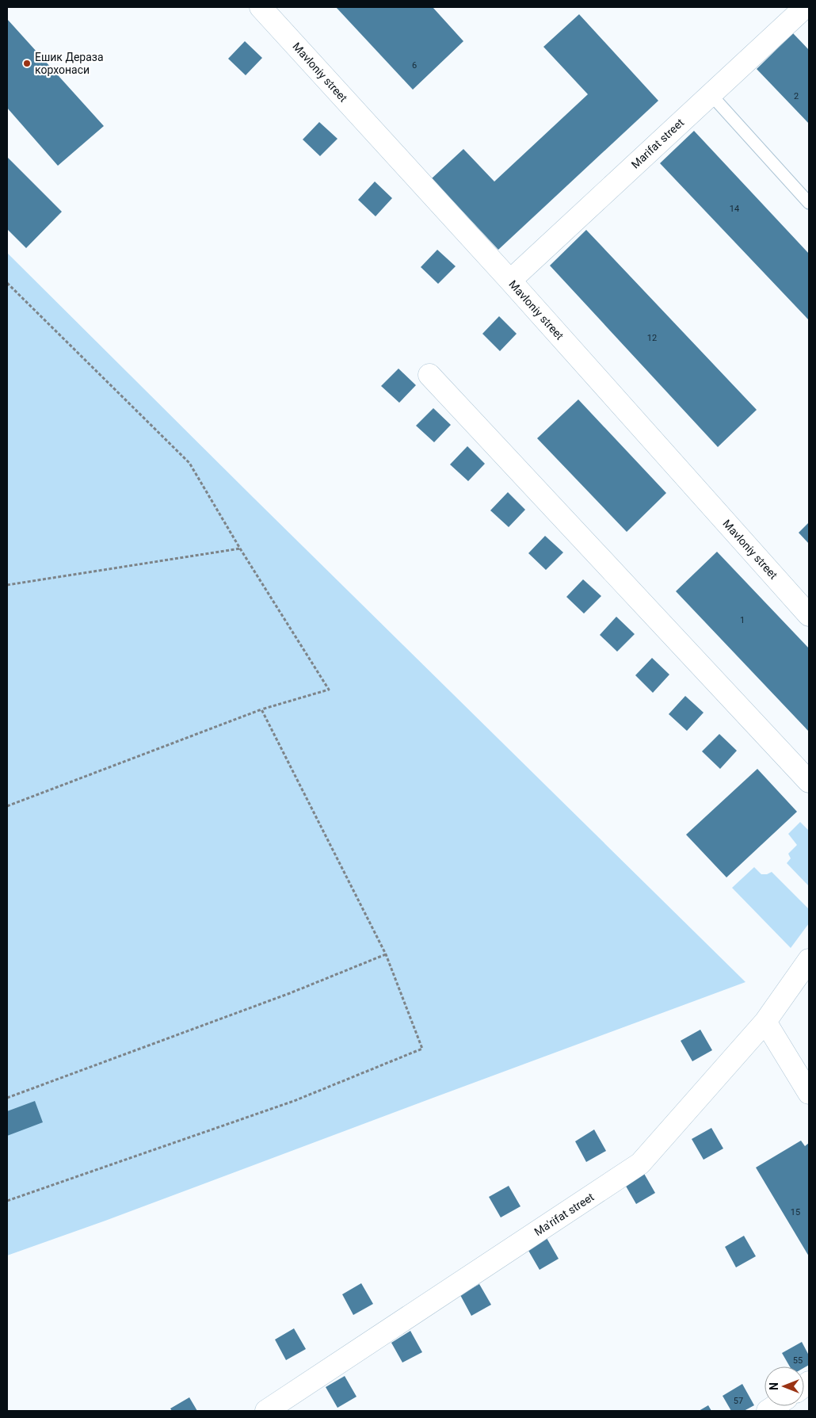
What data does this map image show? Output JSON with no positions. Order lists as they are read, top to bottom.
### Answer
{
  "streets": {
    "street": ["Mavloniy street", "Marifat street", "Ma'rifat street"]
  },
  "crossings": [
    ["Mavloniy street", "Marifat street"]
  ],
  "places": ["Ешик Дераза корхонаси"],
  "house_numbers": [
    "6",
    "2",
    "14",
    "12",
    "1",
    "15",
    "55",
    "57"
  ],
  "north": "left"
}
